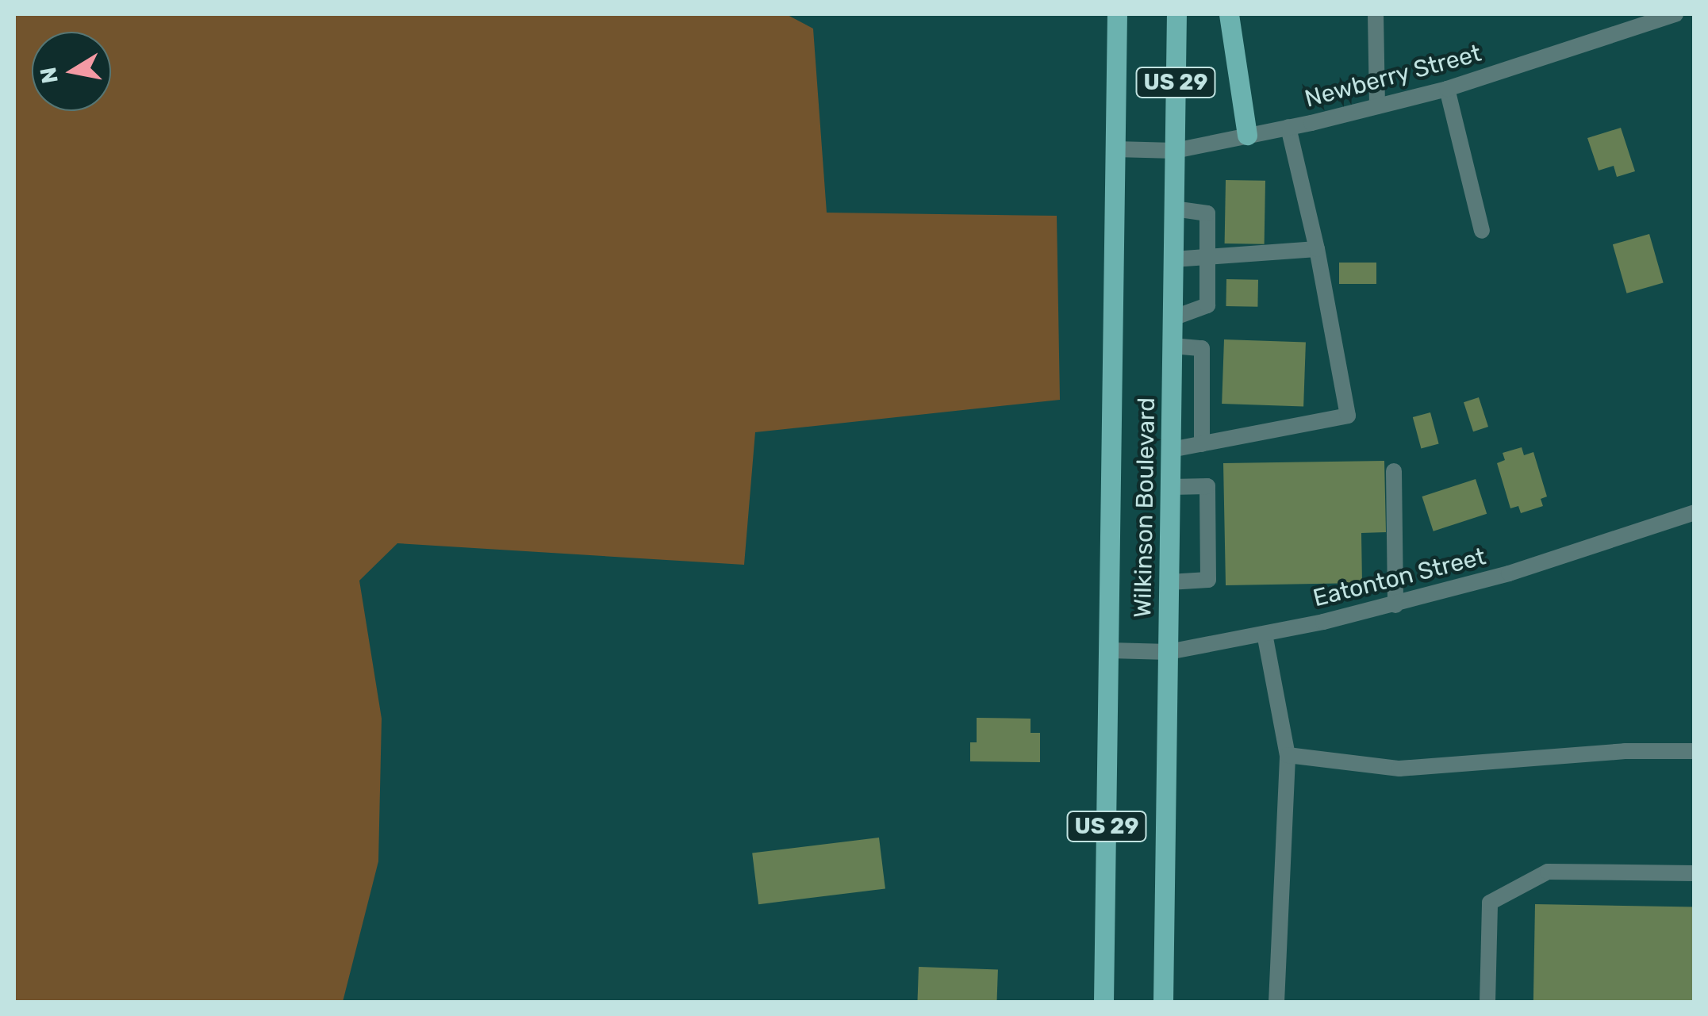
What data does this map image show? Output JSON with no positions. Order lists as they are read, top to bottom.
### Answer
{
  "streets": {
    "main road": ["US 29", "Wilkinson Boulevard"],
    "street": ["Newberry Street", "Eatonton Street"]
  },
  "crossings": [
    ["Newberry Street", "Wilkinson Boulevard"],
    ["Wilkinson Boulevard", "Eatonton Street"]
  ],
  "north": "left"
}
